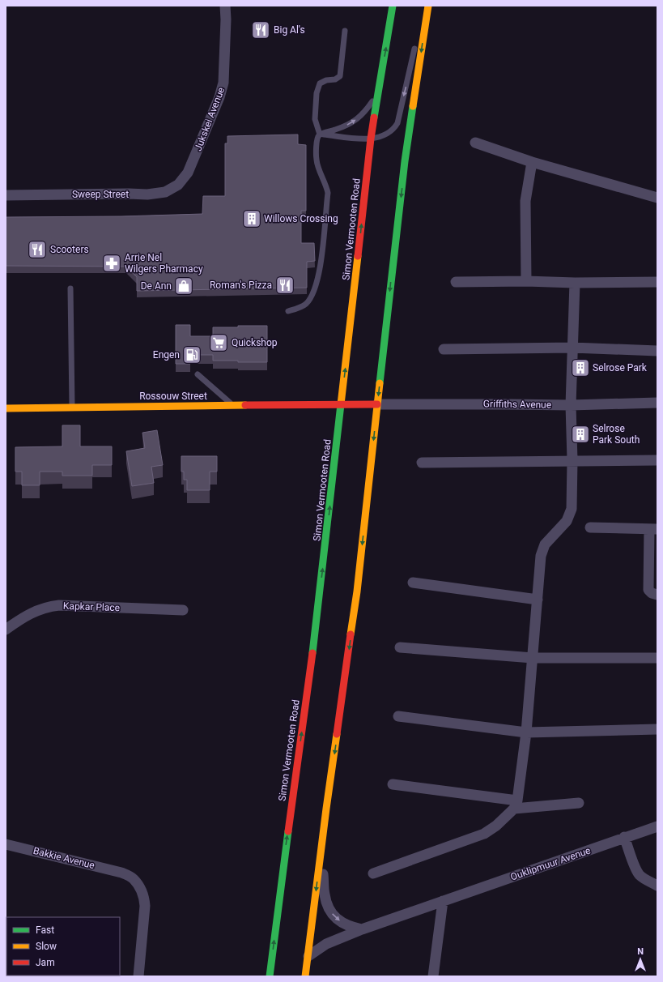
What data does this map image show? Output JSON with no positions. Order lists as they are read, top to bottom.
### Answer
{
  "streets": {
    "main road": ["Simon Vermooten Road", "Rossouw Street"],
    "street": [
      "Jukskei Avenue",
      "Sweep Street",
      "Griffiths Avenue",
      "Kapkar Place",
      "Bakkie Avenue",
      "Ouklipmuur Avenue"
    ]
  },
  "crossings": [
    ["Jukskei Avenue", "Sweep Street"],
    ["Simon Vermooten Road", "Rossouw Street"],
    ["Rossouw Street", "Griffiths Avenue"]
  ],
  "places": {
    "restaurant": ["Big Al's", "Scooters", "Roman's Pizza"],
    "building": ["Willows Crossing", "Selrose Park", "Selrose Park South"],
    "pharmacy": ["Arrie Nel Wilgers Pharmacy"],
    "shop": ["De Ann"],
    "supermarket": ["Quickshop"],
    "fuel station": ["Engen"]
  },
  "legend": ["Fast", "Slow", "Jam"],
  "north": "top"
}
